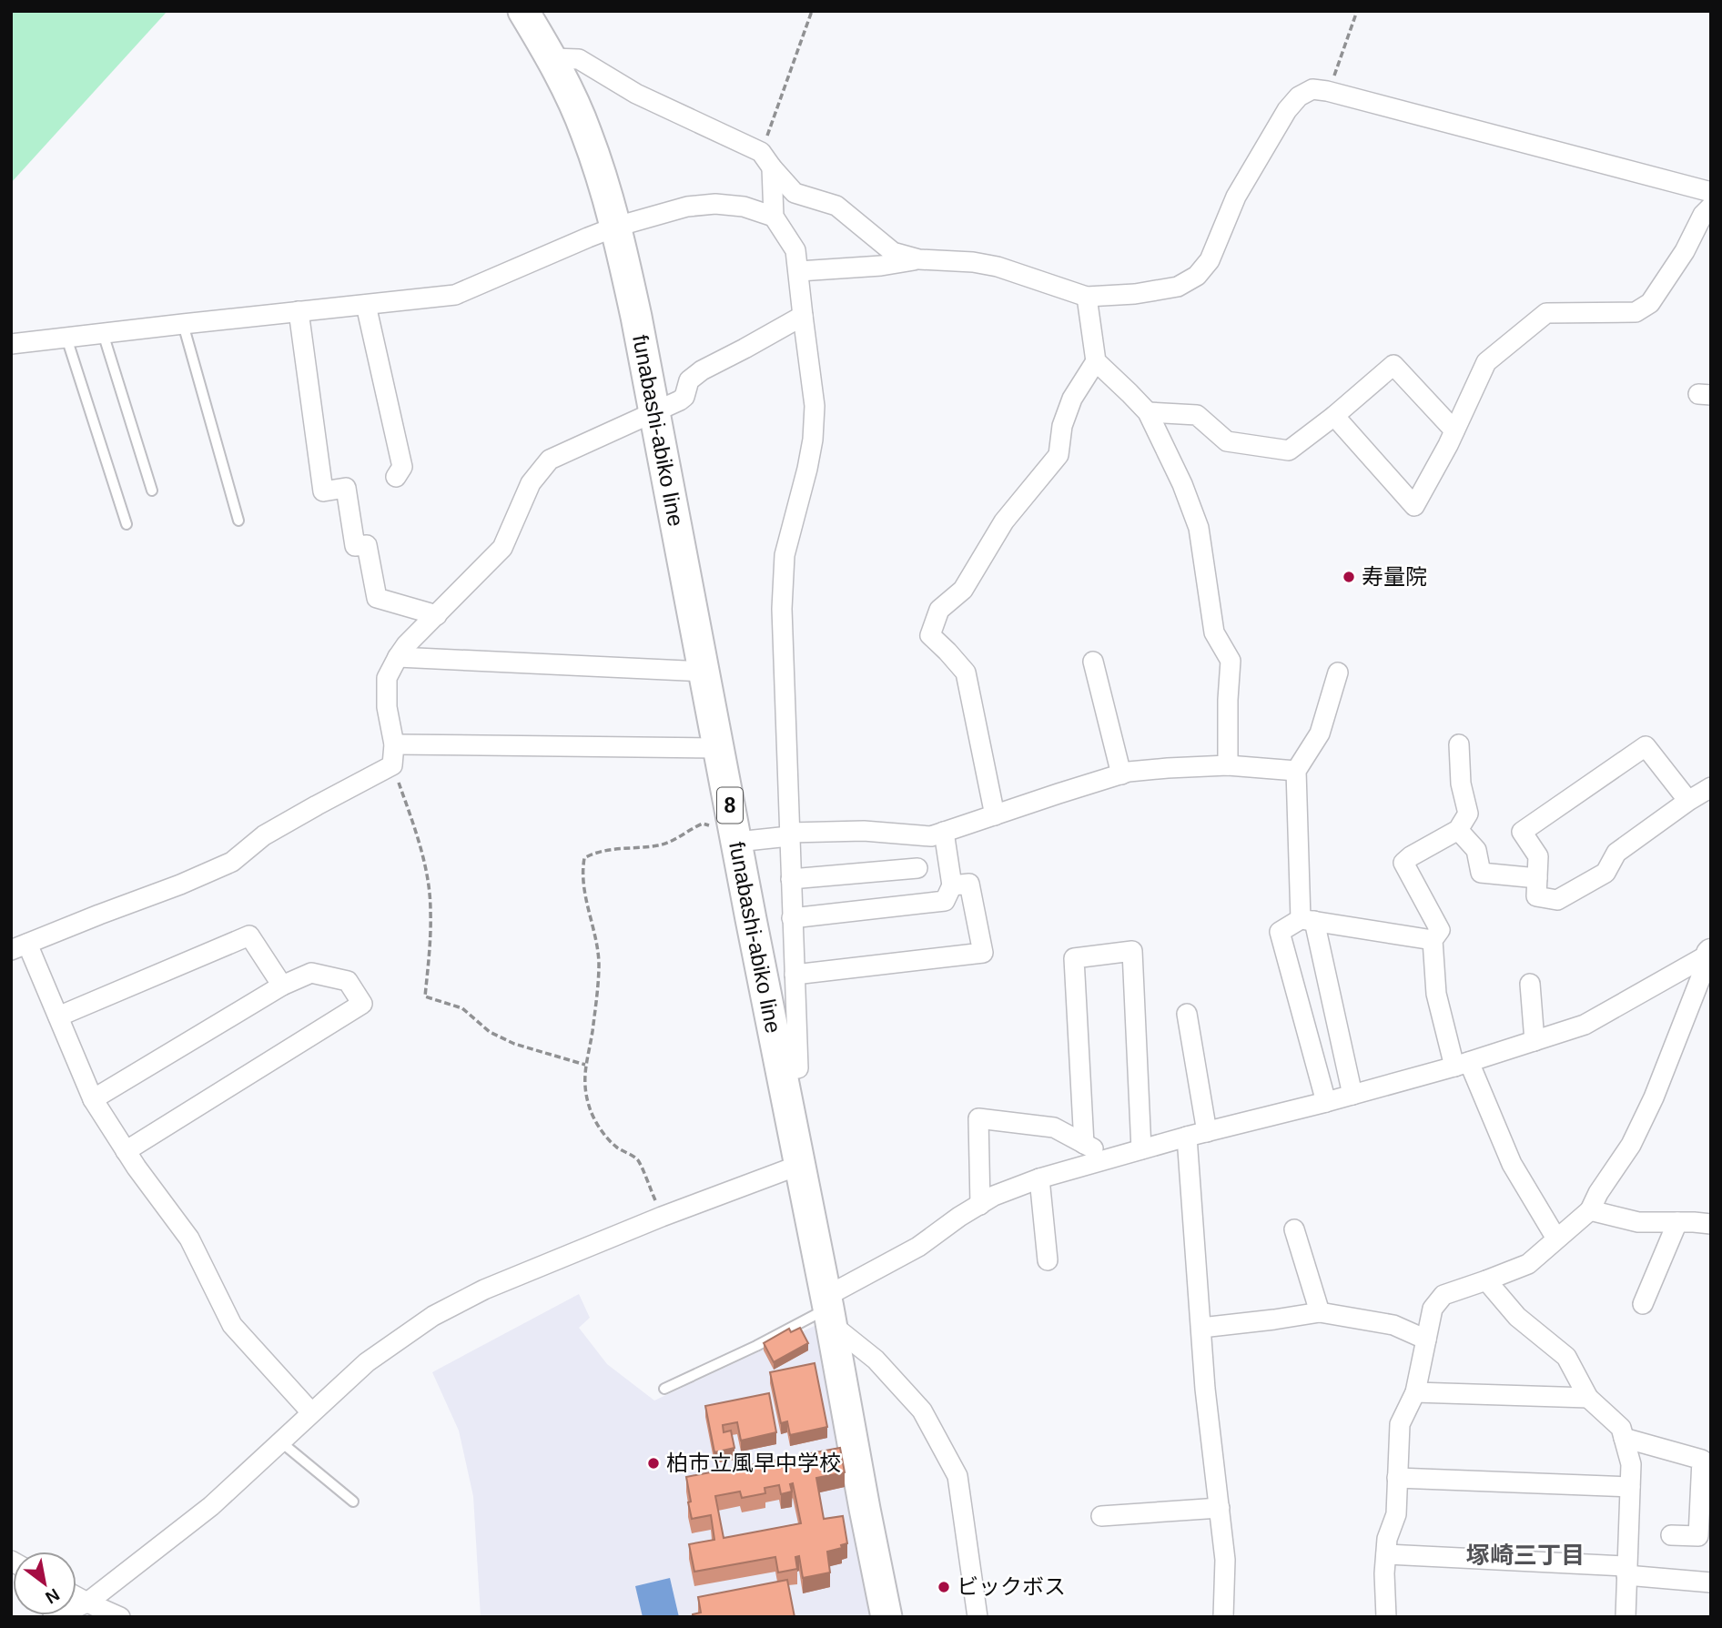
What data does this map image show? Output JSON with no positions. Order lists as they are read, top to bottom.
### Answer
{
  "streets": {
    "main road": ["funabashi-abiko line", "8"]
  },
  "districts": ["塚崎三丁目"],
  "places": ["寿量院", "柏市立風早中学校", "ビックボス"],
  "north": "bottom right"
}
